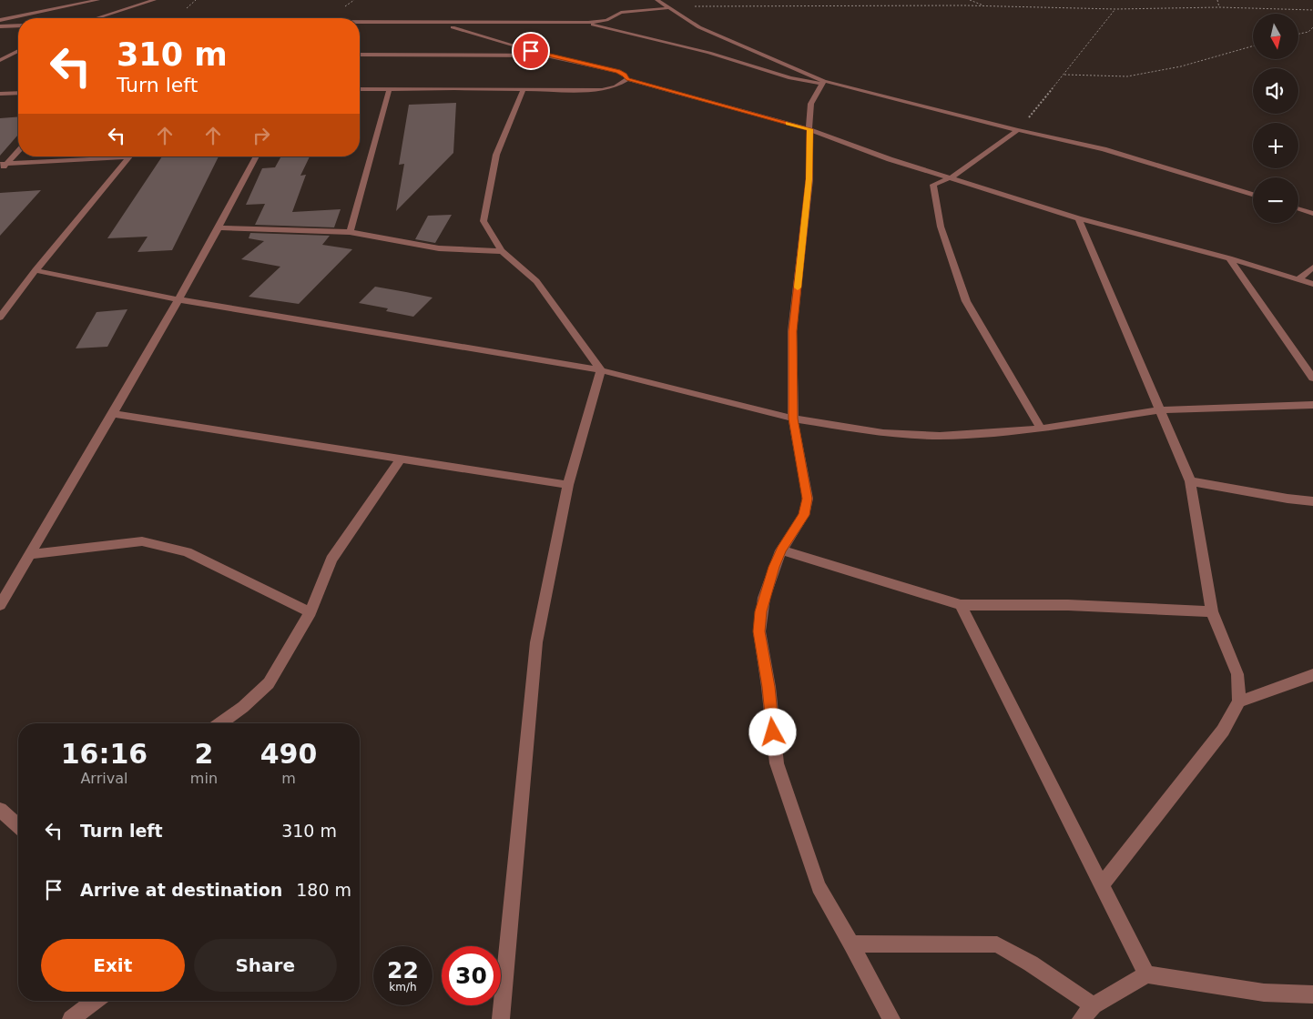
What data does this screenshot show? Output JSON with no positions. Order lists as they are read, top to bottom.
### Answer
{
  "north": "bottom",
  "page": {
    "map_buttons": ["+", "−"],
    "turn": ["310 m", "Turn left"],
    "eta": [
      "16:16",
      "Arrival",
      "2",
      "min",
      "490",
      "m"
    ],
    "list": [
      {
        "name": "Turn left",
        "value": "310 m"
      },
      {
        "name": "Arrive at destination",
        "value": "180 m"
      }
    ],
    "buttons": ["Exit", "Share"],
    "speed": "22 km/h",
    "limit": "30"
  }
}
